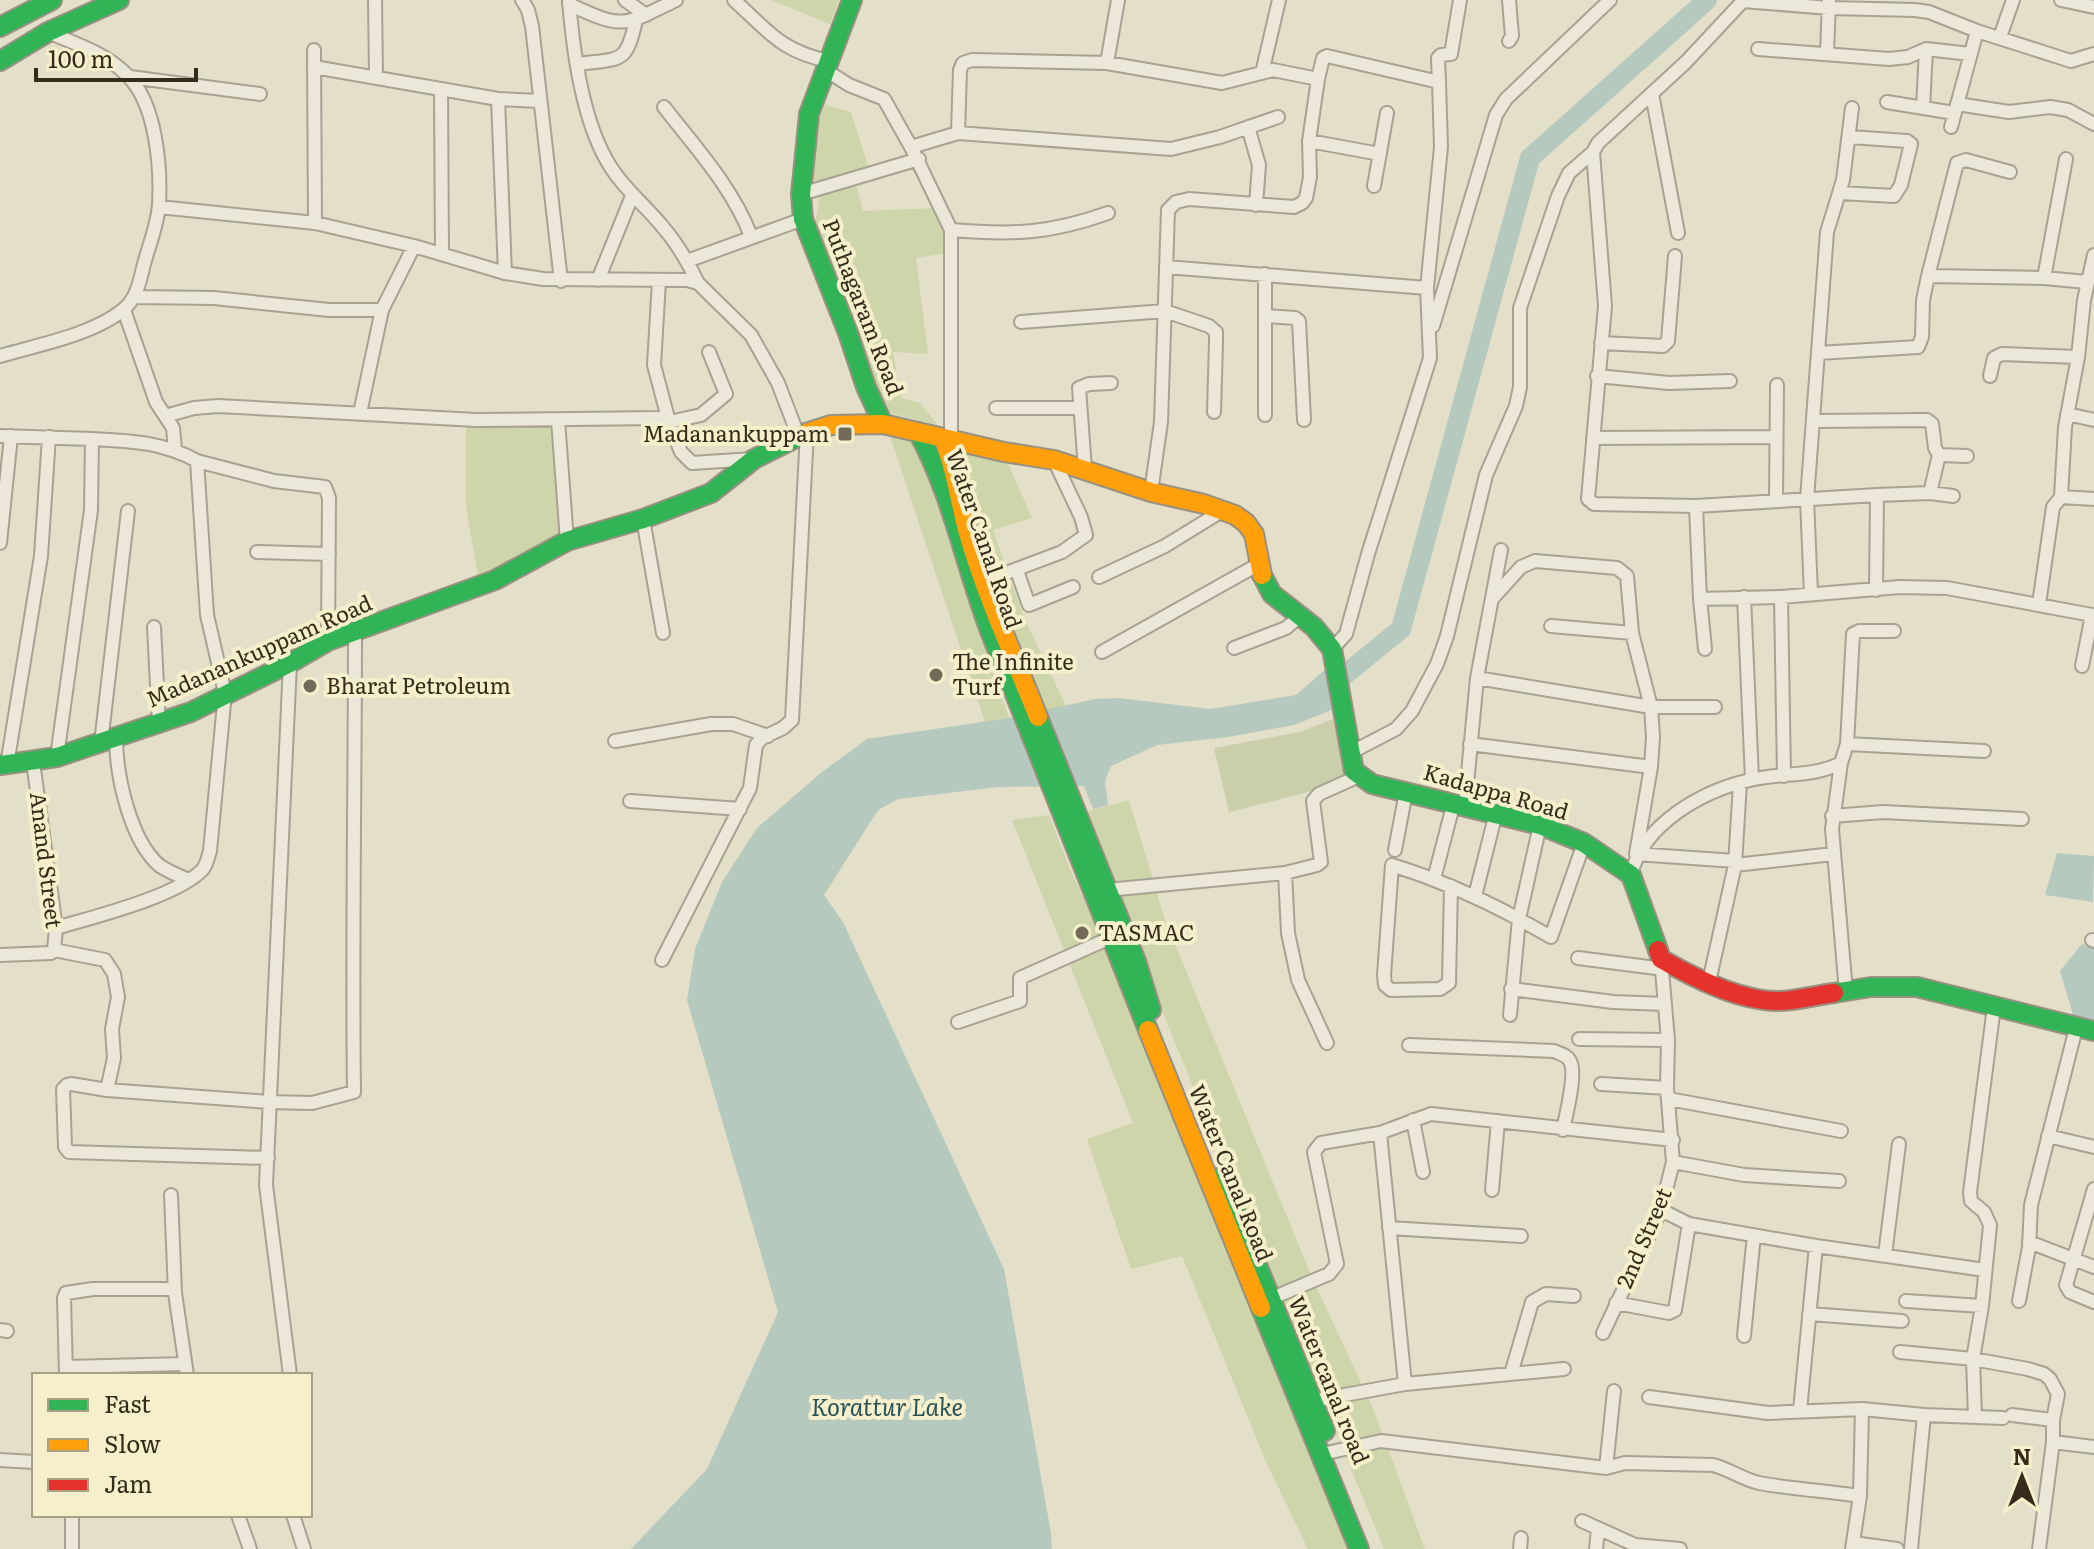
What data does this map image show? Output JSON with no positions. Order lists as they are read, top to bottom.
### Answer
{
  "streets": {
    "main road": [
      "Puthagaram Road",
      "Water Canal Road",
      "Madanankuppam Road",
      "Kadappa Road",
      "Water canal road"
    ],
    "street": ["Anand Street", "2nd Street"]
  },
  "crossings": [
    ["Puthagaram Road", "Water Canal Road"],
    ["Puthagaram Road", "Madanankuppam Road"],
    ["Water Canal Road", "Water canal road"],
    ["Madanankuppam Road", "Anand Street"]
  ],
  "water": ["Korattur Lake"],
  "places": {
    "transit": ["Madanankuppam"],
    "other": ["The Infinite Turf", "Bharat Petroleum", "TASMAC"]
  },
  "legend": ["Fast", "Slow", "Jam"],
  "scale_bar": "100 m",
  "north": "top"
}
